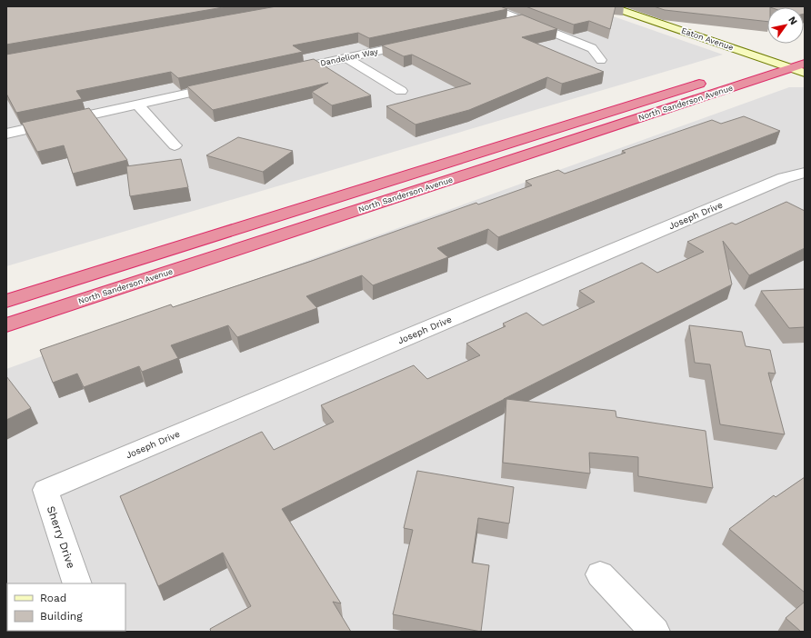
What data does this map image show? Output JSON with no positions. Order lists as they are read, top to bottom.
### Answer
{
  "streets": {
    "highway": ["North Sanderson Avenue"],
    "street": [
      "Eaton Avenue",
      "Dandelion Way",
      "Joseph Drive",
      "Sherry Drive"
    ]
  },
  "crossings": [
    ["Eaton Avenue", "North Sanderson Avenue"],
    ["Joseph Drive", "Sherry Drive"]
  ],
  "legend": ["Road", "Building"],
  "north": "top right"
}
